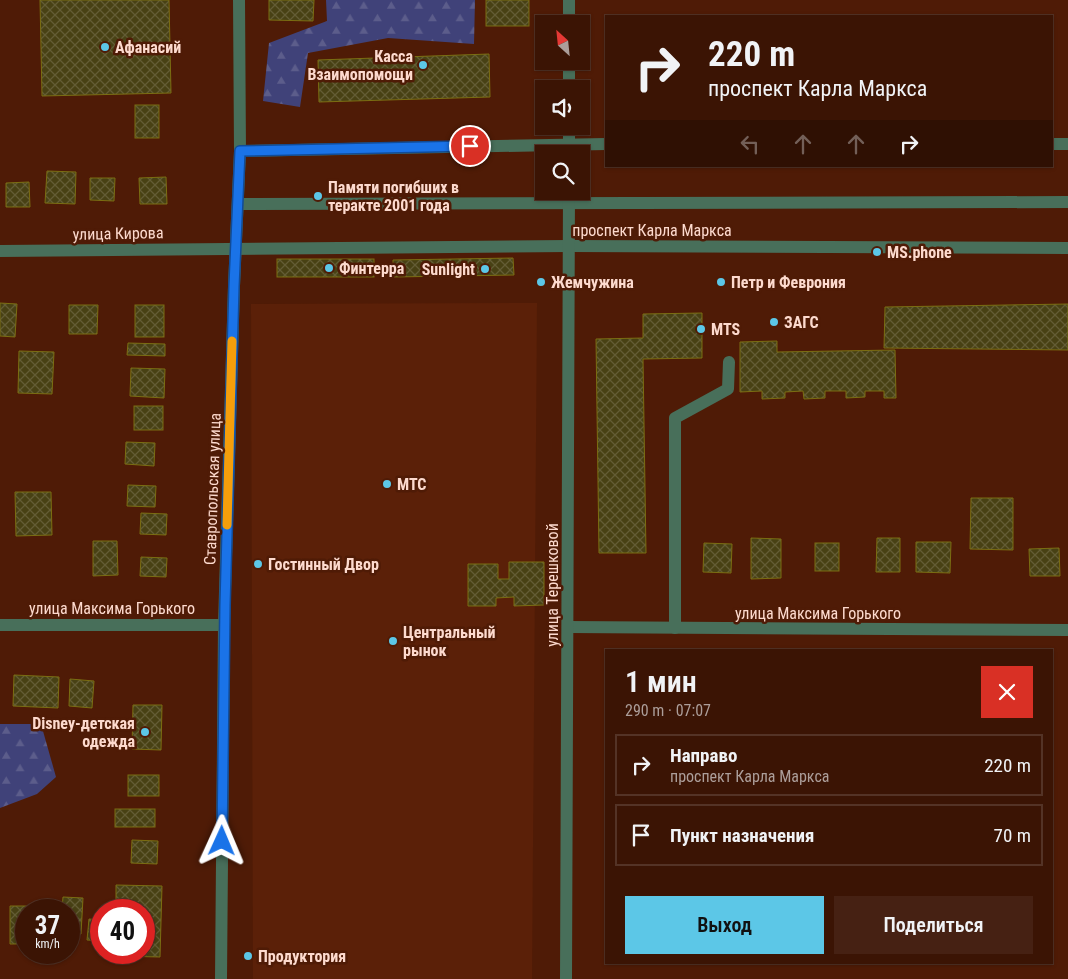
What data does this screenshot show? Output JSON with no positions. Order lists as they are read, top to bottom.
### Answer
{
  "streets": {
    "street": [
      "проспект Карла Маркса",
      "улица Кирова",
      "Ставропольская улица",
      "улица Терешковой",
      "улица Максима Горького"
    ]
  },
  "crossings": [
    ["проспект Карла Маркса", "улица Кирова"],
    ["проспект Карла Маркса", "Ставропольская улица"],
    ["проспект Карла Маркса", "улица Терешковой"],
    ["улица Кирова", "Ставропольская улица"],
    ["Ставропольская улица", "улица Максима Горького"],
    ["улица Терешковой", "улица Максима Горького"]
  ],
  "places": [
    "Афанасий",
    "Касса Взаимопомощи",
    "Памяти погибших в теракте 2001 года",
    "MS.phone",
    "Финтерра",
    "Sunlight",
    "Жемчужина",
    "Петр и Феврония",
    "ЗАГС",
    "MTS",
    "МТС",
    "Гостинный Двор",
    "Центральный рынок",
    "Disney-детская одежда",
    "Продуктория"
  ],
  "north": "top left",
  "page": {
    "turn": ["220 m", "проспект Карла Маркса"],
    "heading": ["1 мин", "290 m · 07:07"],
    "list": [
      {
        "name": "Направо",
        "note": "проспект Карла Маркса",
        "value": "220 m"
      },
      {
        "name": "Пункт назначения",
        "value": "70 m"
      }
    ],
    "buttons": ["Выход", "Поделиться"],
    "speed": "37 km/h",
    "limit": "40"
  }
}
